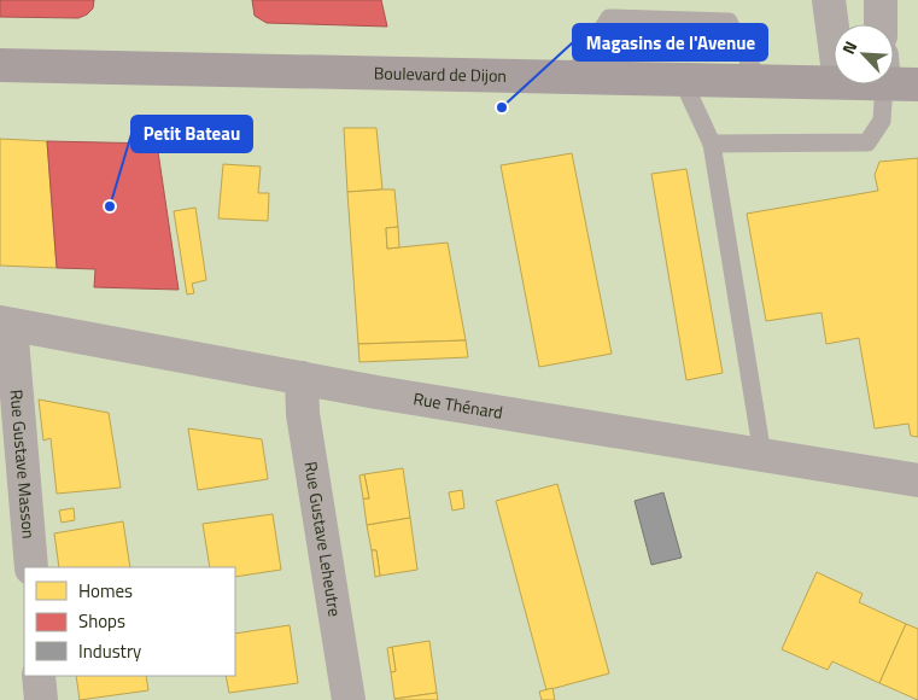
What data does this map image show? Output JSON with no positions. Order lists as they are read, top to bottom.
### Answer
{
  "streets": {
    "main road": ["Boulevard de Dijon"],
    "street": ["Rue Thénard", "Rue Gustave Masson", "Rue Gustave Leheutre"]
  },
  "crossings": [
    ["Rue Thénard", "Rue Gustave Masson"],
    ["Rue Thénard", "Rue Gustave Leheutre"]
  ],
  "places": ["Magasins de l'Avenue", "Petit Bateau"],
  "legend": ["Homes", "Shops", "Industry"],
  "north": "top left"
}
